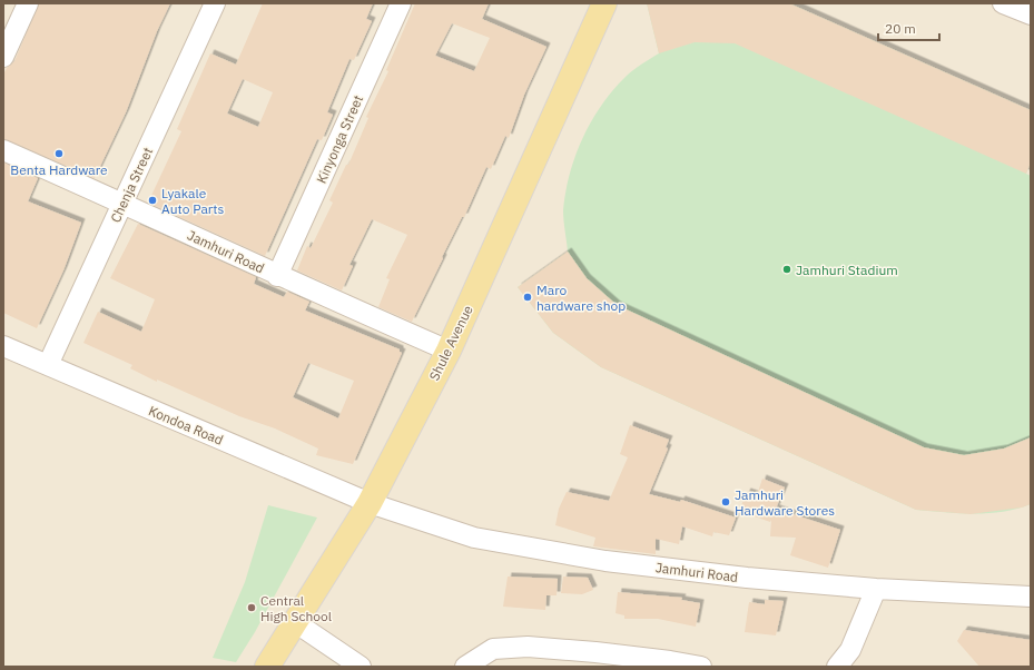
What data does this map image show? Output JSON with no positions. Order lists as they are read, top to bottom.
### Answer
{
  "streets": {
    "main road": ["Shule Avenue"],
    "street": [
      "Kinyonga Street",
      "Chenja Street",
      "Jamhuri Road",
      "Kondoa Road"
    ]
  },
  "crossings": [
    ["Kinyonga Street", "Jamhuri Road"],
    ["Chenja Street", "Jamhuri Road"],
    ["Chenja Street", "Kondoa Road"],
    ["Jamhuri Road", "Shule Avenue"],
    ["Jamhuri Road", "Kondoa Road"],
    ["Shule Avenue", "Kondoa Road"]
  ],
  "places": [
    "Benta Hardware",
    "Lyakale Auto Parts",
    "Jamhuri Stadium",
    "Maro hardware shop",
    "Jamhuri Hardware Stores",
    "Central High School"
  ],
  "scale_bar": "20 m"
}
